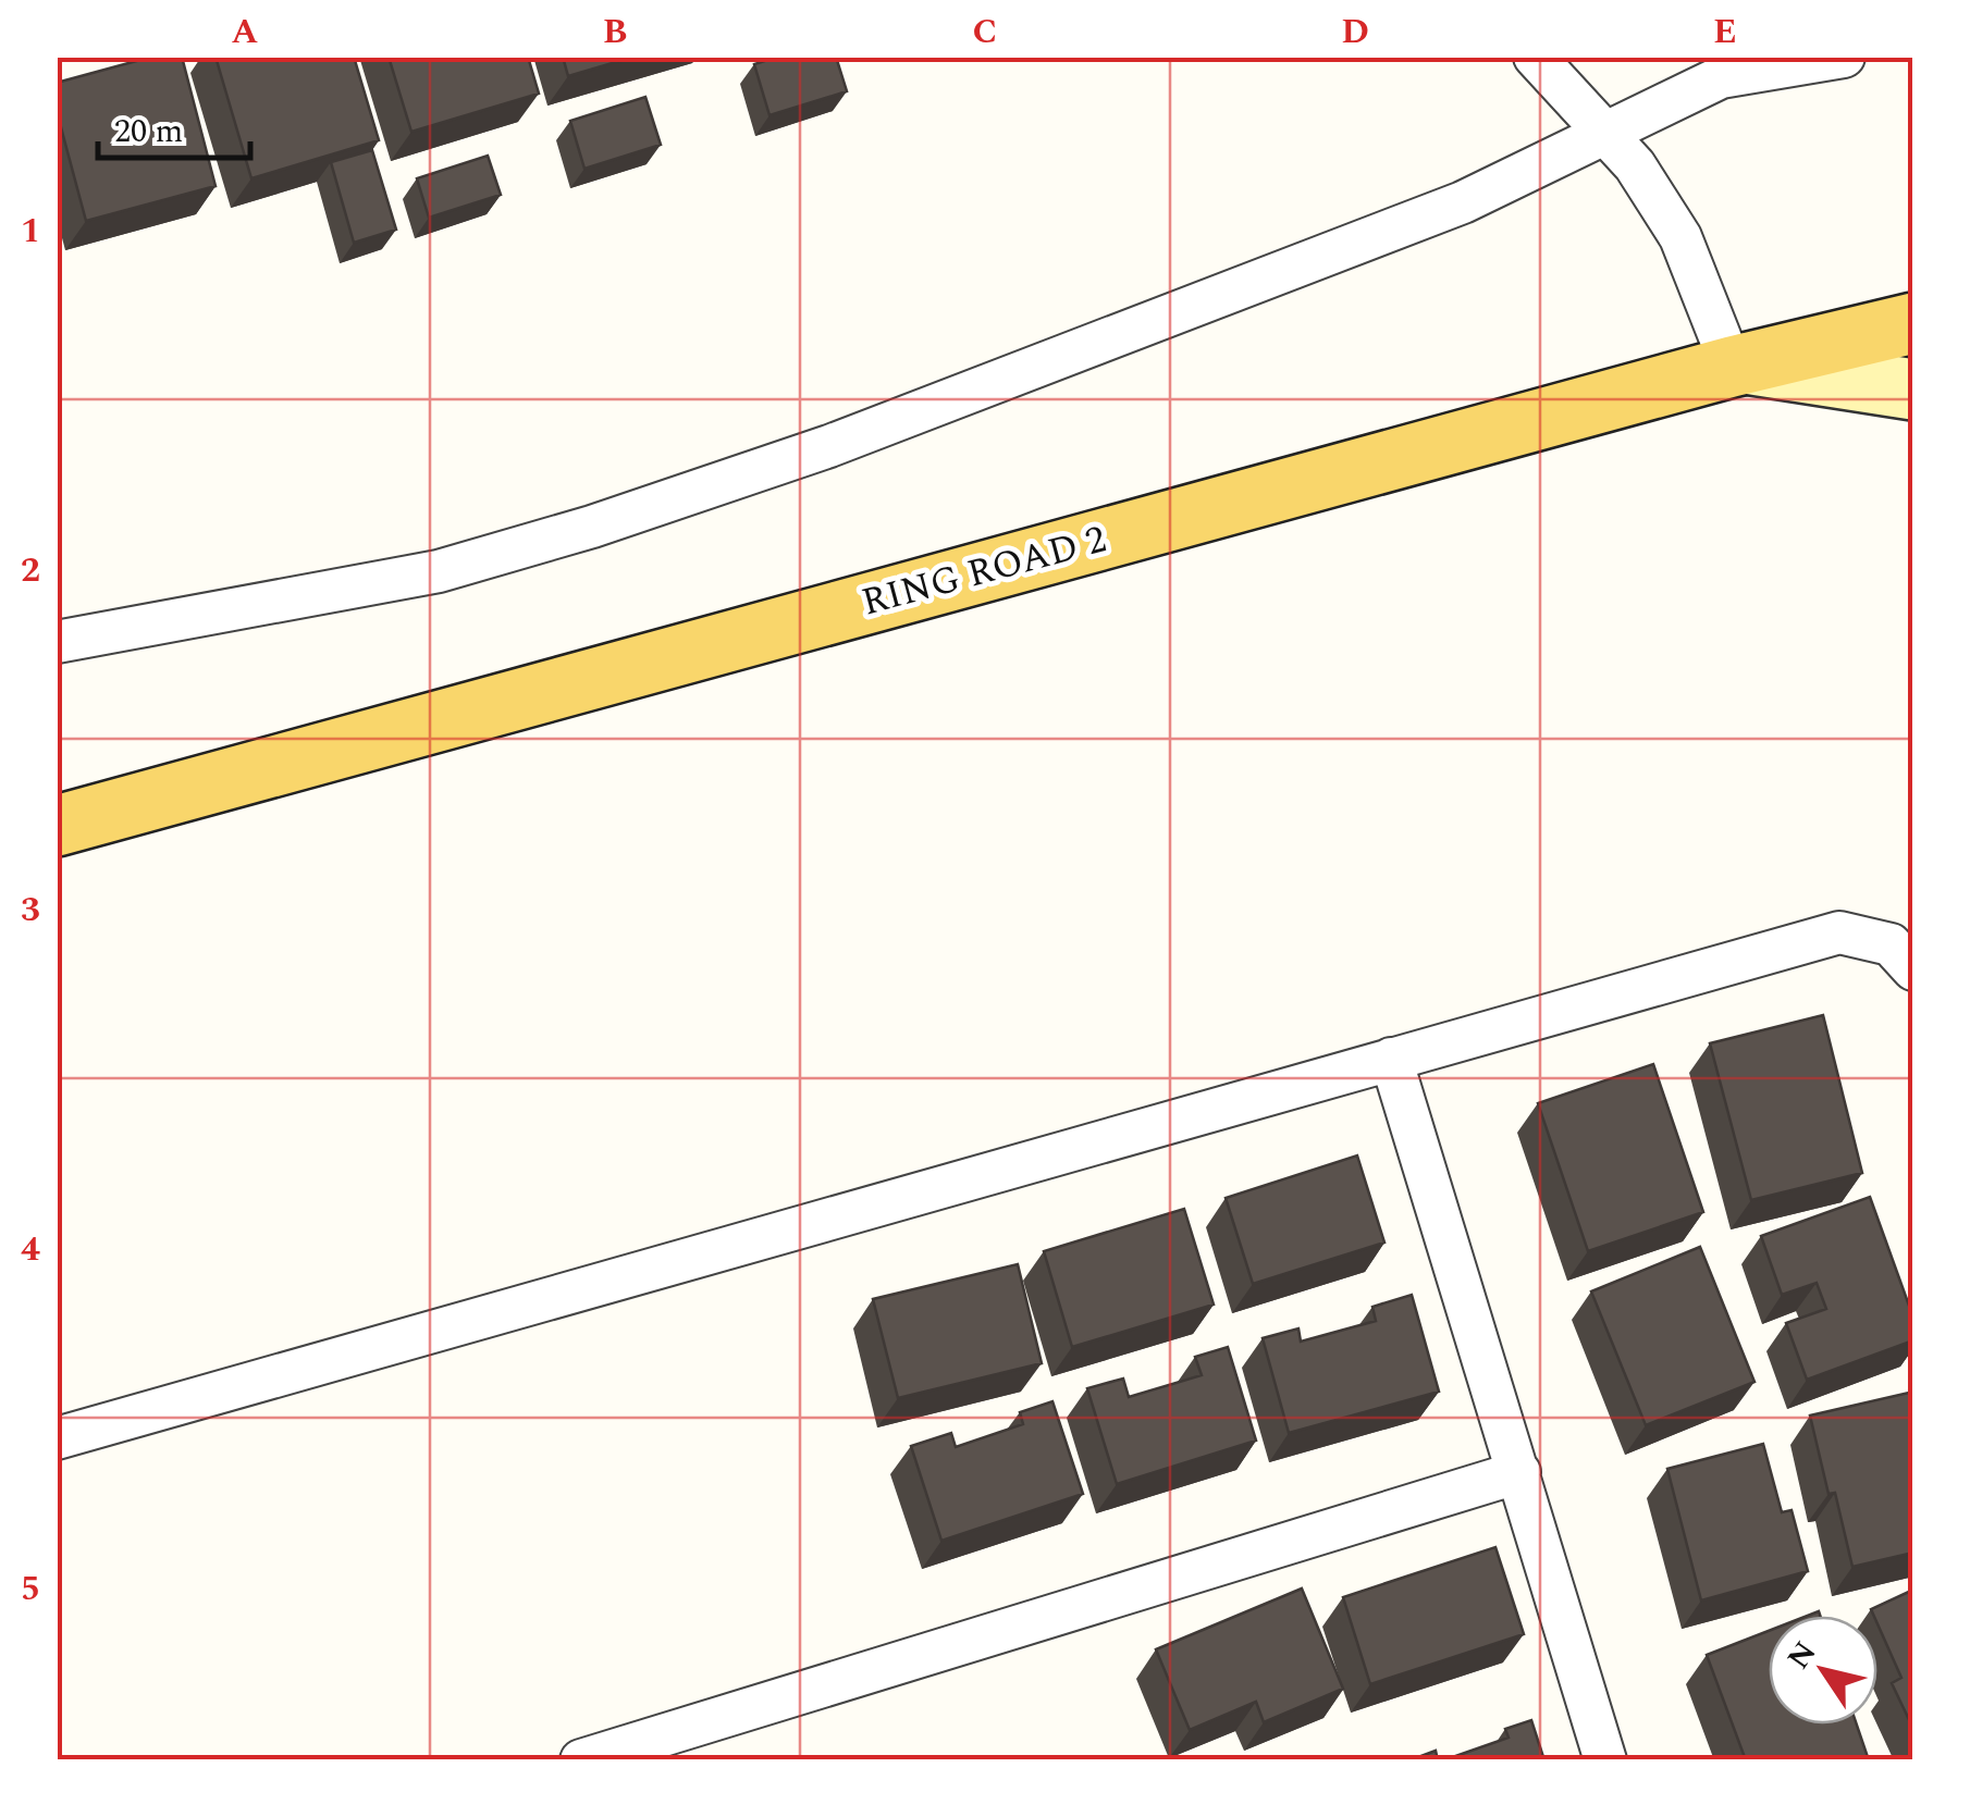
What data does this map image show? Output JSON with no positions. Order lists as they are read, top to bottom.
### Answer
{
  "streets": {
    "main road": ["RING ROAD 2"]
  },
  "scale_bar": "20 m",
  "north": "top left",
  "grid": {
    "columns": [
      "A",
      "B",
      "C",
      "D",
      "E"
    ],
    "rows": [
      "1",
      "2",
      "3",
      "4",
      "5"
    ]
  }
}
